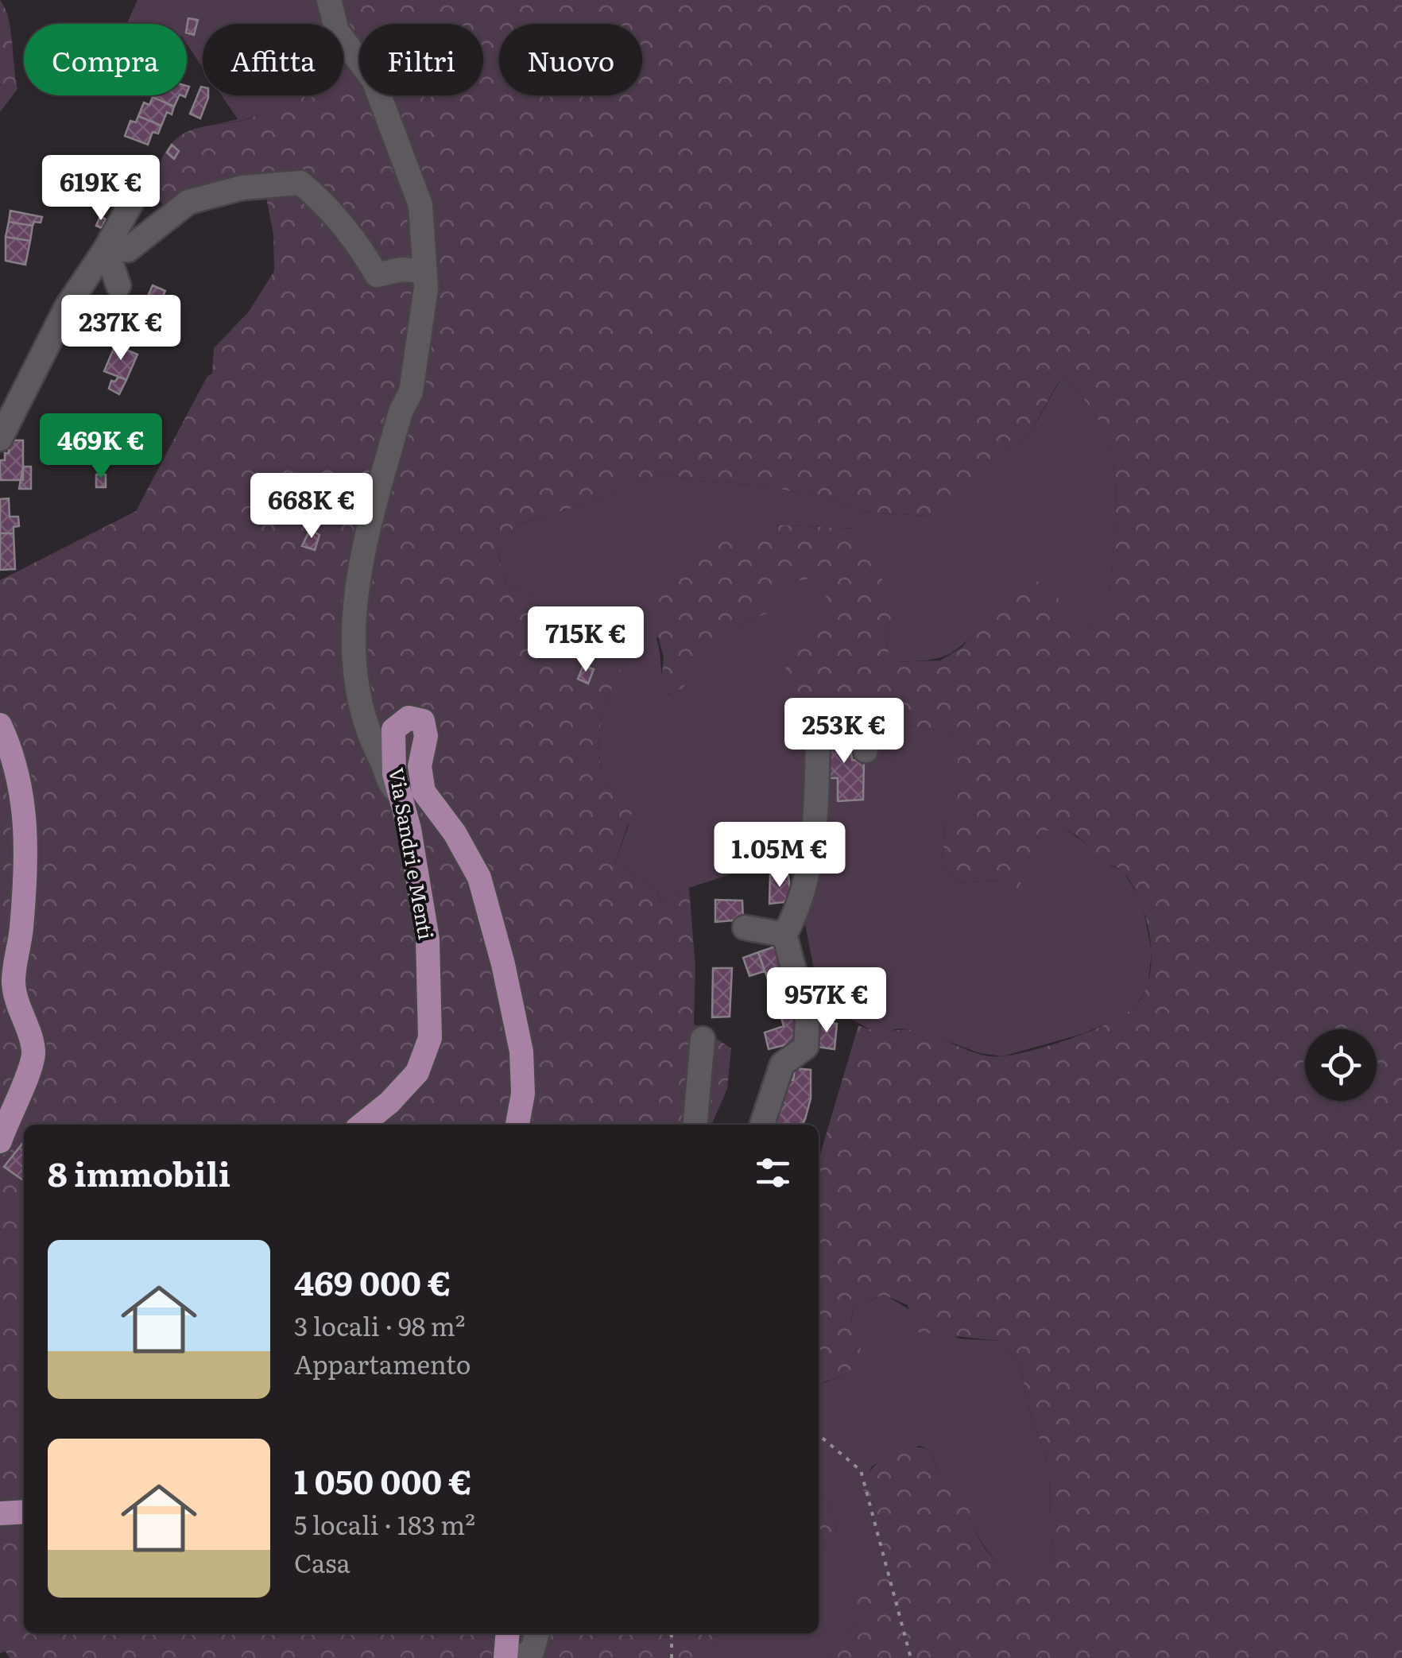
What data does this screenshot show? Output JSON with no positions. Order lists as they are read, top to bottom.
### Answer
{
  "streets": {
    "main road": ["Via Sandri e Menti"]
  },
  "page": {
    "chip": [
      "Compra",
      "Affitta",
      "Filtri",
      "Nuovo"
    ],
    "price": [
      "619K €",
      "237K €",
      "469K €",
      "668K €",
      "715K €",
      "253K €",
      "1.05M €",
      "957K €"
    ],
    "heading": "8 immobili",
    "list": [
      {
        "name": "469 000 €",
        "note": "3 locali · 98 m² · Appartamento"
      },
      {
        "name": "1 050 000 €",
        "note": "5 locali · 183 m² · Casa"
      }
    ]
  }
}
